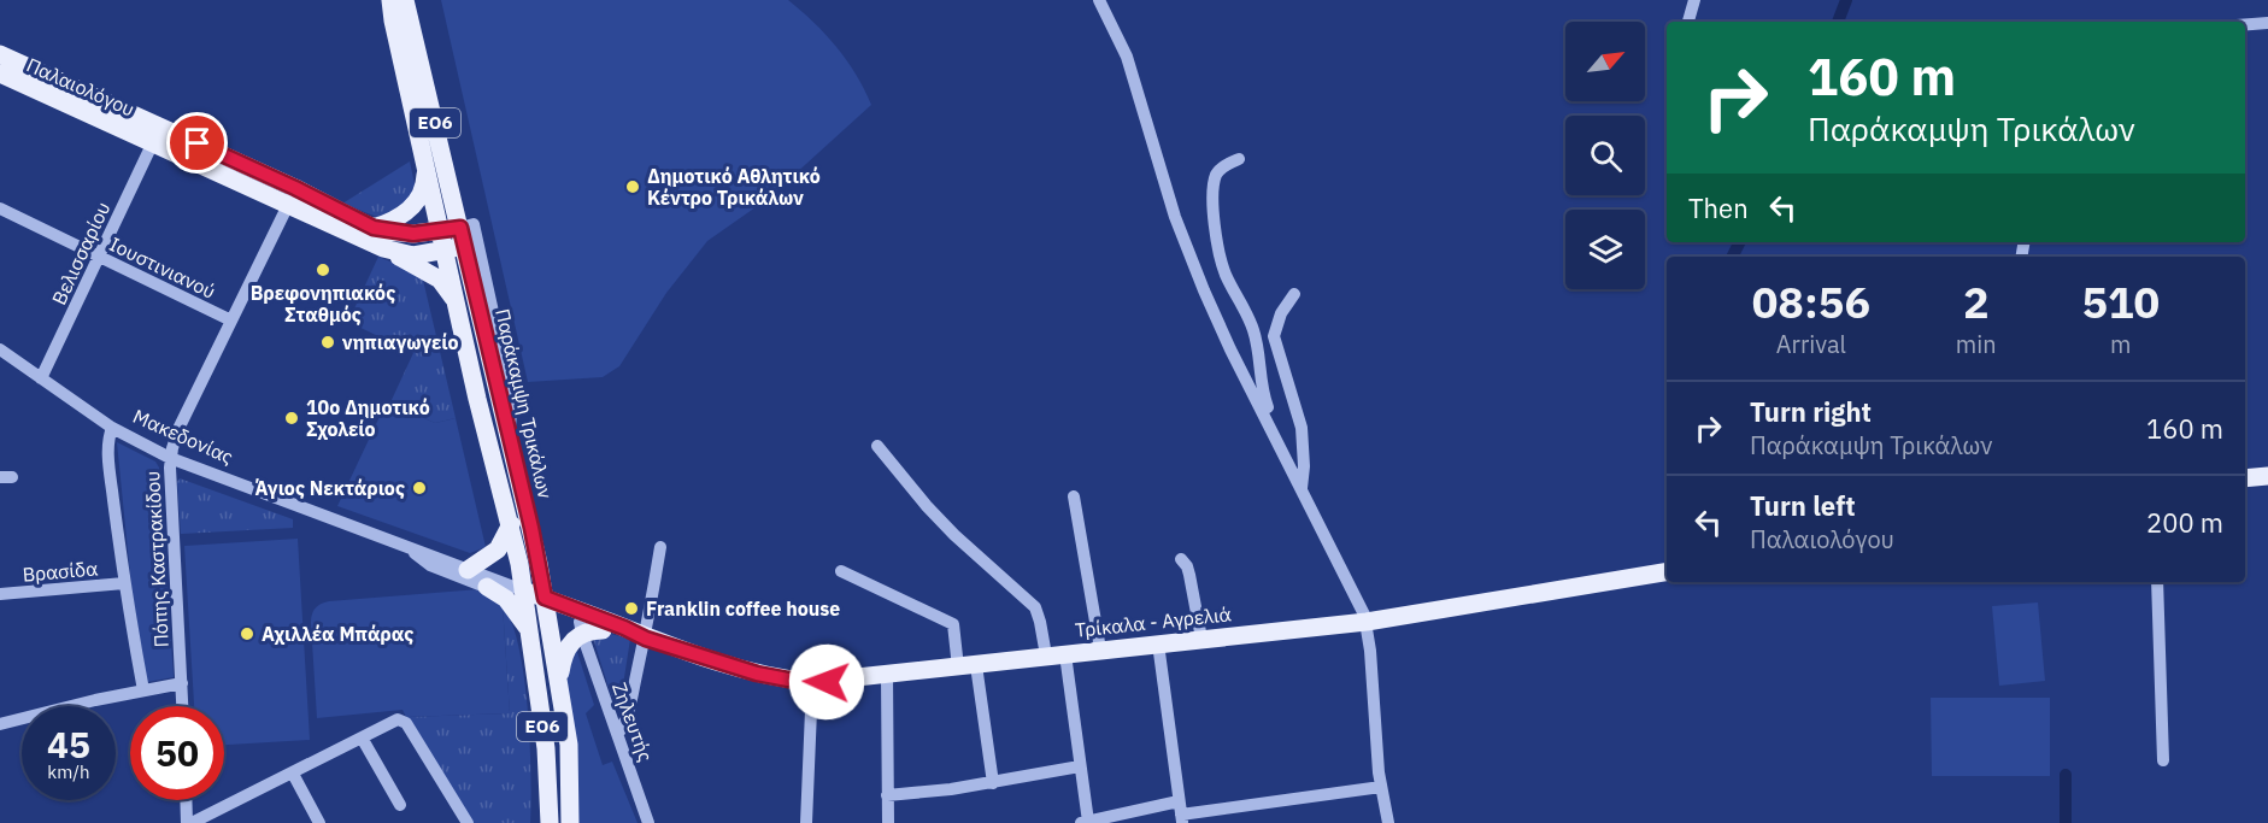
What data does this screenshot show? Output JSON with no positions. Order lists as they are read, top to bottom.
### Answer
{
  "streets": {
    "main road": [
      "Παλαιολόγου",
      "ΕΟ6",
      "Παράκαμψη Τρικάλων",
      "Μακεδονίας",
      "Τρίκαλα - Αγρελιά"
    ],
    "street": [
      "Βελισσαρίου",
      "Ιουστινιανού",
      "Πόπης Καστρακίδου",
      "Βρασίδα",
      "Ζηλευτής"
    ]
  },
  "crossings": [
    ["Παλαιολόγου", "Βελισσαρίου"],
    ["Παλαιολόγου", "Παράκαμψη Τρικάλων"],
    ["Παλαιολόγου", "Πόπης Καστρακίδου"],
    ["Βελισσαρίου", "Ιουστινιανού"],
    ["Βελισσαρίου", "Μακεδονίας"],
    ["Ιουστινιανού", "Πόπης Καστρακίδου"],
    ["Παράκαμψη Τρικάλων", "Μακεδονίας"],
    ["Παράκαμψη Τρικάλων", "Τρίκαλα - Αγρελιά"],
    ["Μακεδονίας", "Πόπης Καστρακίδου"],
    ["Μακεδονίας", "Τρίκαλα - Αγρελιά"],
    ["Πόπης Καστρακίδου", "Βρασίδα"],
    ["Τρίκαλα - Αγρελιά", "Ζηλευτής"]
  ],
  "places": [
    "Δημοτικό Αθλητικό Κέντρο Τρικάλων",
    "Βρεφονηπιακός Σταθμός",
    "νηπιαγωγείο",
    "10ο Δημοτικό Σχολείο",
    "Άγιος Νεκτάριος",
    "Franklin coffee house",
    "Αχιλλέα Μπάρας"
  ],
  "north": "top right",
  "page": {
    "turn": ["160 m", "Παράκαμψη Τρικάλων"],
    "then": "Then",
    "eta": [
      "08:56",
      "Arrival",
      "2",
      "min",
      "510",
      "m"
    ],
    "list": [
      {
        "name": "Turn right",
        "note": "Παράκαμψη Τρικάλων",
        "value": "160 m"
      },
      {
        "name": "Turn left",
        "note": "Παλαιολόγου",
        "value": "200 m"
      }
    ],
    "speed": "45 km/h",
    "limit": "50"
  }
}
